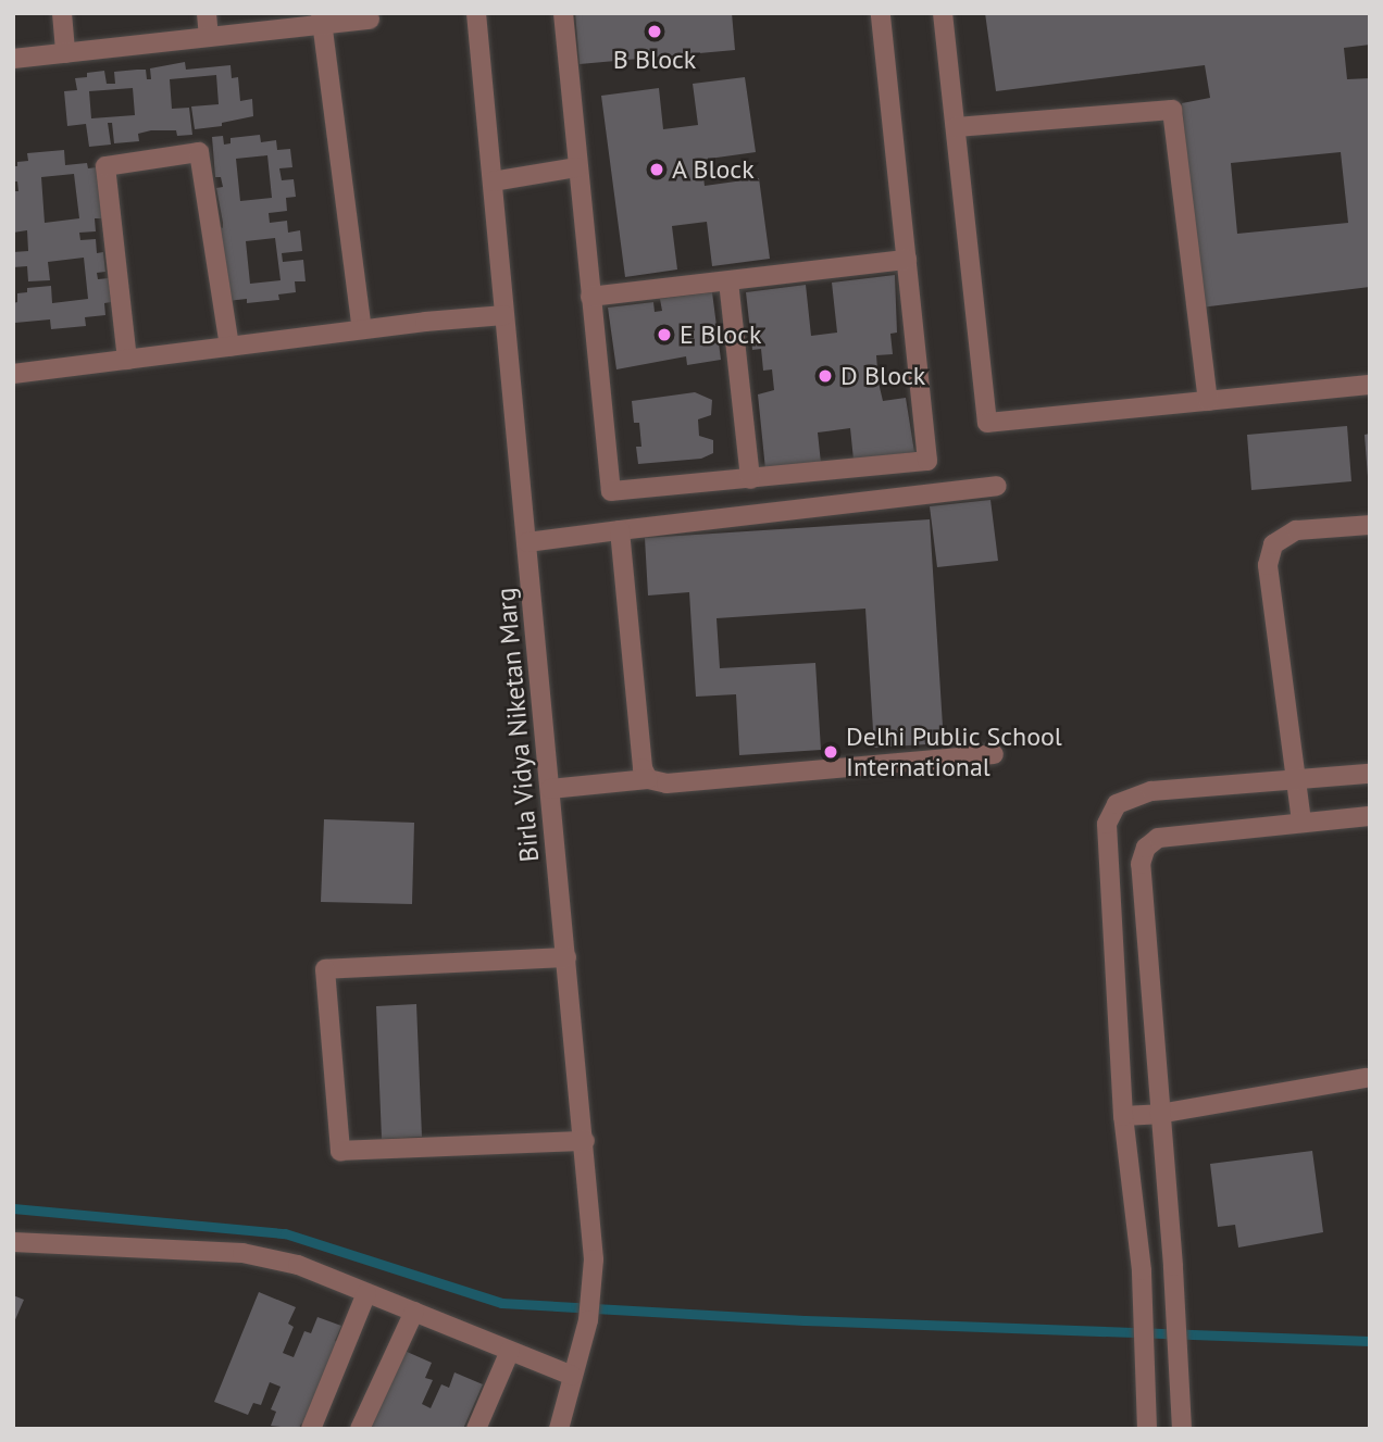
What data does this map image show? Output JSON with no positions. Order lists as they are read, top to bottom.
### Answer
{
  "streets": {
    "street": ["Birla Vidya Niketan Marg"]
  },
  "places": [
    "B Block",
    "A Block",
    "E Block",
    "D Block",
    "Delhi Public School International"
  ]
}
